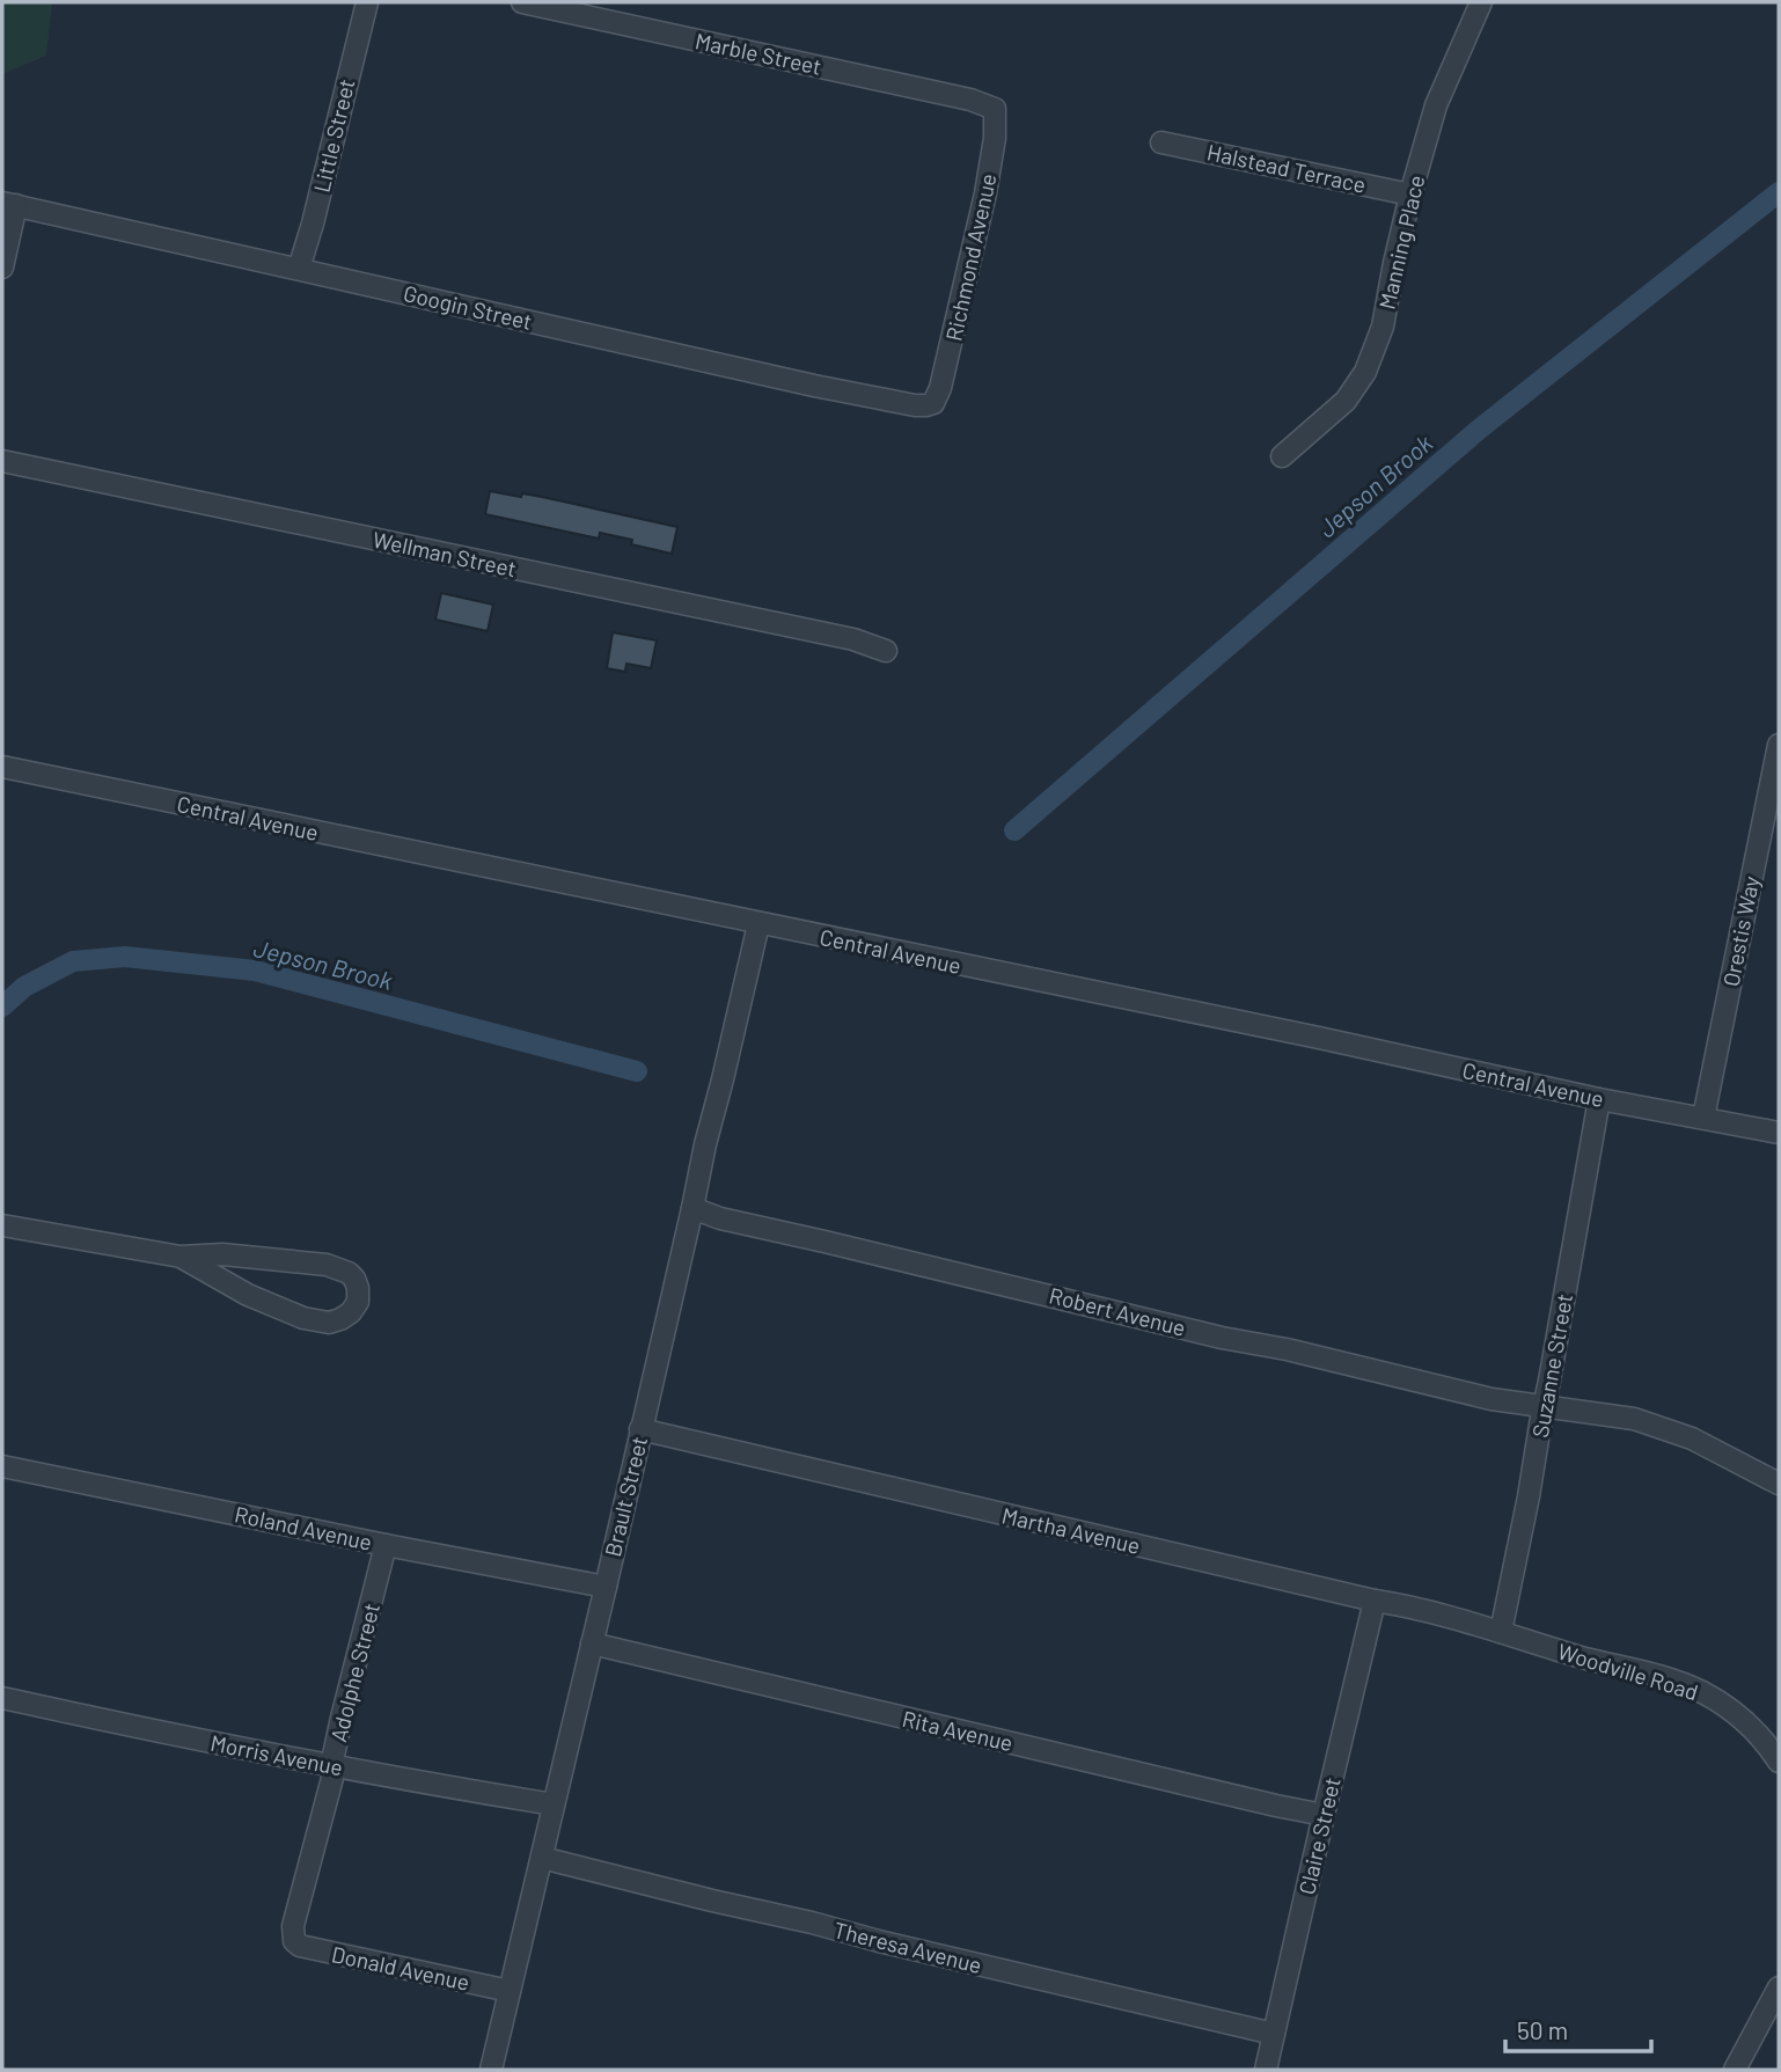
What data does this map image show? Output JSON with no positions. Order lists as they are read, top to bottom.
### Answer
{
  "streets": {
    "street": [
      "Marble Street",
      "Little Street",
      "Halstead Terrace",
      "Manning Place",
      "Richmond Avenue",
      "Googin Street",
      "Wellman Street",
      "Central Avenue",
      "Orestis Way",
      "Robert Avenue",
      "Suzanne Street",
      "Brault Street",
      "Roland Avenue",
      "Martha Avenue",
      "Woodville Road",
      "Adolphe Street",
      "Rita Avenue",
      "Morris Avenue",
      "Claire Street",
      "Theresa Avenue",
      "Donald Avenue"
    ]
  },
  "crossings": [
    ["Marble Street", "Richmond Avenue"],
    ["Little Street", "Googin Street"],
    ["Halstead Terrace", "Manning Place"],
    ["Richmond Avenue", "Googin Street"],
    ["Central Avenue", "Orestis Way"],
    ["Central Avenue", "Suzanne Street"],
    ["Central Avenue", "Brault Street"],
    ["Robert Avenue", "Suzanne Street"],
    ["Robert Avenue", "Brault Street"],
    ["Suzanne Street", "Martha Avenue"],
    ["Suzanne Street", "Woodville Road"],
    ["Brault Street", "Roland Avenue"],
    ["Brault Street", "Martha Avenue"],
    ["Brault Street", "Rita Avenue"],
    ["Brault Street", "Morris Avenue"],
    ["Brault Street", "Theresa Avenue"],
    ["Brault Street", "Donald Avenue"],
    ["Roland Avenue", "Adolphe Street"],
    ["Martha Avenue", "Woodville Road"],
    ["Martha Avenue", "Claire Street"],
    ["Adolphe Street", "Morris Avenue"],
    ["Adolphe Street", "Donald Avenue"],
    ["Rita Avenue", "Claire Street"],
    ["Claire Street", "Theresa Avenue"]
  ],
  "water": ["Jepson Brook"],
  "scale_bar": "50 m"
}
